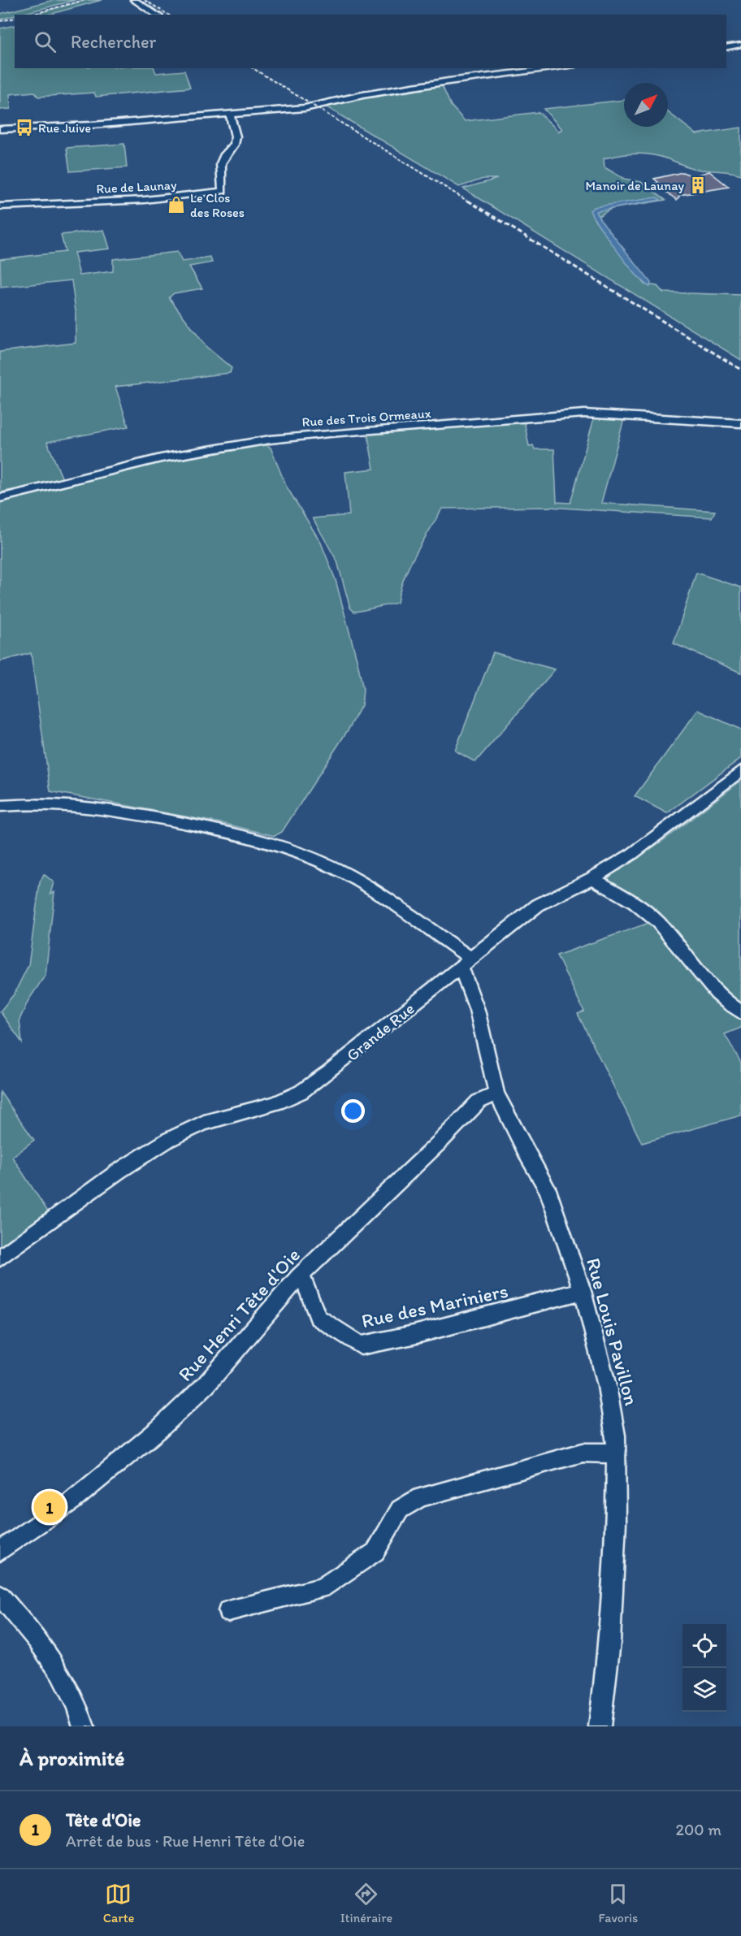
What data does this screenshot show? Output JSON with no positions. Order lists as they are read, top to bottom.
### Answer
{
  "streets": {
    "street": [
      "Rue de Launay",
      "Rue des Trois Ormeaux",
      "Grande Rue",
      "Rue des Mariniers",
      "Rue Henri Tête d'Oie",
      "Rue Louis Pavillon"
    ]
  },
  "crossings": [
    ["Grande Rue", "Rue Louis Pavillon"],
    ["Rue des Mariniers", "Rue Henri Tête d'Oie"],
    ["Rue des Mariniers", "Rue Louis Pavillon"],
    ["Rue Henri Tête d'Oie", "Rue Louis Pavillon"]
  ],
  "places": {
    "bus stop": ["Rue Juive"],
    "building": ["Manoir de Launay"],
    "shop": ["Le Clos des Roses"]
  },
  "north": "top right",
  "page": {
    "search": "Rechercher",
    "pins": "1",
    "heading": "À proximité",
    "list": [
      {
        "mark": "1",
        "name": "Tête d'Oie",
        "note": "Arrêt de bus · Rue Henri Tête d'Oie",
        "value": "200 m"
      }
    ],
    "nav": ["Carte", "Itinéraire", "Favoris"]
  }
}
